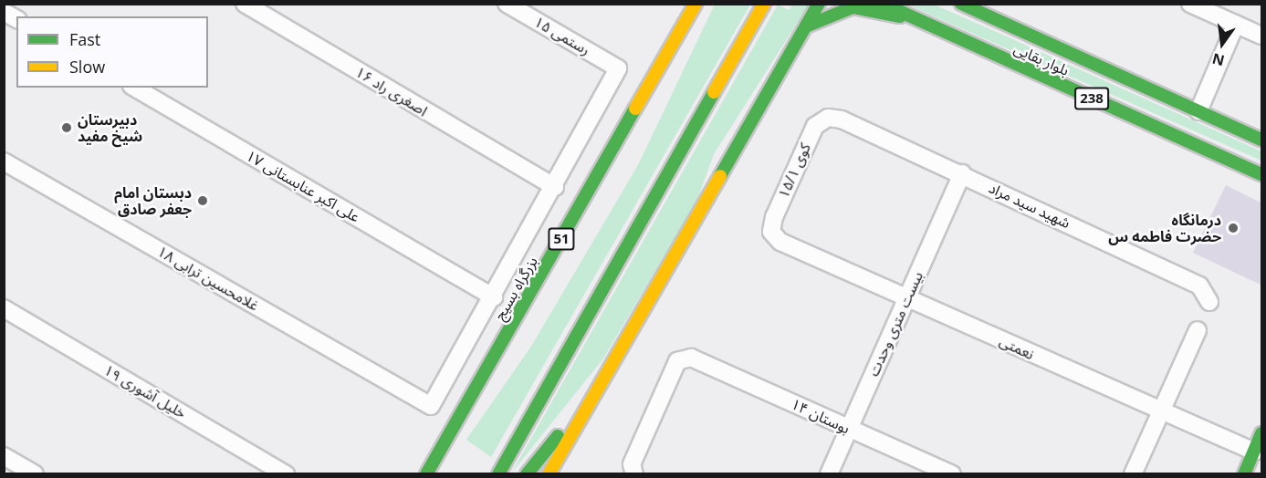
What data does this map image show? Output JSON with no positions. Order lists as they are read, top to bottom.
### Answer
{
  "streets": {
    "main road": [
      "بلوار بقایی",
      "238",
      "51",
      "بزرگراه بسیج"
    ],
    "street": [
      "رستمی ۱۵",
      "اصغری راد ۱۶",
      "کوی ۱۵/۱",
      "علی اکبر عنابستانی ۱۷",
      "شهید سید مراد",
      "غلامحسین ترابی ۱۸",
      "بیست متری وحدت",
      "نعمتی",
      "خلیل آشوری ۱۹",
      "بوستان ۱۴"
    ]
  },
  "crossings": [
    ["رستمی ۱۵", "اصغری راد ۱۶"],
    ["کوی ۱۵/۱", "شهید سید مراد"],
    ["کوی ۱۵/۱", "نعمتی"],
    ["علی اکبر عنابستانی ۱۷", "غلامحسین ترابی ۱۸"],
    ["شهید سید مراد", "بیست متری وحدت"],
    ["بیست متری وحدت", "نعمتی"],
    ["بیست متری وحدت", "بوستان ۱۴"]
  ],
  "places": ["دبیرستان شیخ مفید", "دبستان امام جعفر صادق", "درمانگاه حضرت فاطمه س"],
  "legend": ["Fast", "Slow"],
  "north": "bottom"
}
